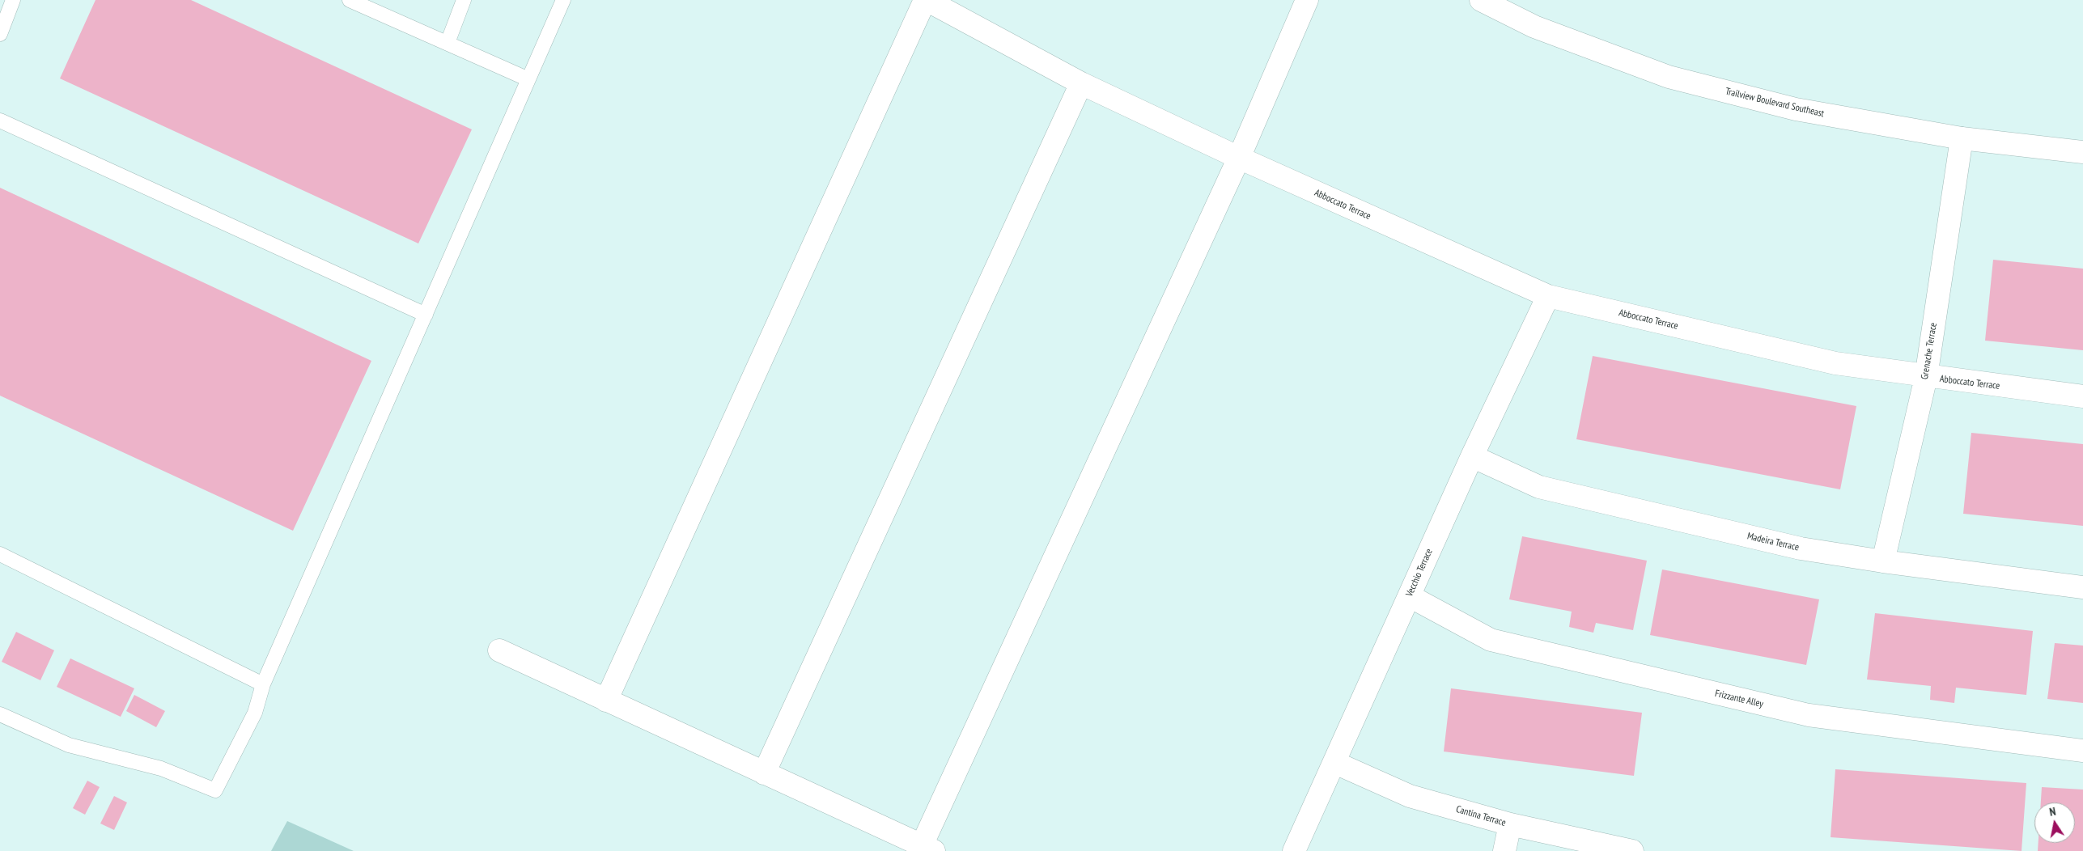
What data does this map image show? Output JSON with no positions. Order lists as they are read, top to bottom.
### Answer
{
  "streets": {
    "street": [
      "Trailview Boulevard Southeast",
      "Abboccato Terrace",
      "Grenache Terrace",
      "Madeira Terrace",
      "Vecchio Terrace",
      "Frizzante Alley",
      "Cantina Terrace"
    ]
  },
  "crossings": [
    ["Trailview Boulevard Southeast", "Grenache Terrace"],
    ["Abboccato Terrace", "Grenache Terrace"],
    ["Abboccato Terrace", "Vecchio Terrace"],
    ["Grenache Terrace", "Madeira Terrace"],
    ["Madeira Terrace", "Vecchio Terrace"],
    ["Vecchio Terrace", "Frizzante Alley"],
    ["Vecchio Terrace", "Cantina Terrace"]
  ],
  "north": "top"
}
